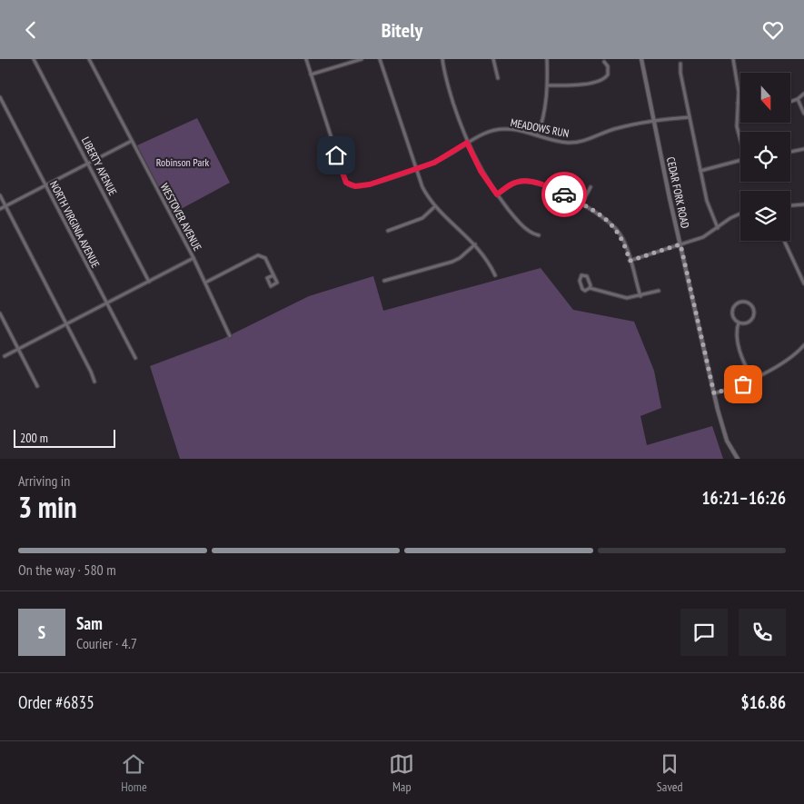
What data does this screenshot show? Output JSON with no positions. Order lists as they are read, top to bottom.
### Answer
{
  "streets": {
    "street": [
      "MEADOWS RUN",
      "LIBERTY AVENUE",
      "CEDAR FORK ROAD",
      "WESTOVER AVENUE",
      "NORTH VIRGINIA AVENUE"
    ]
  },
  "crossings": [
    ["MEADOWS RUN", "CEDAR FORK ROAD"]
  ],
  "parks": ["Robinson Park"],
  "scale_bar": "200 m",
  "north": "bottom",
  "page": {
    "header": "Bitely",
    "scale": "200 m",
    "heading": ["3 min", "Arriving in", "16:21–16:26"],
    "panel": [
      "Sam",
      "Courier · 4.7",
      "Order #6835",
      "$16.86"
    ],
    "bar": "On the way · 580 m",
    "round": "S",
    "tabs": ["Home", "Map", "Saved"]
  }
}
